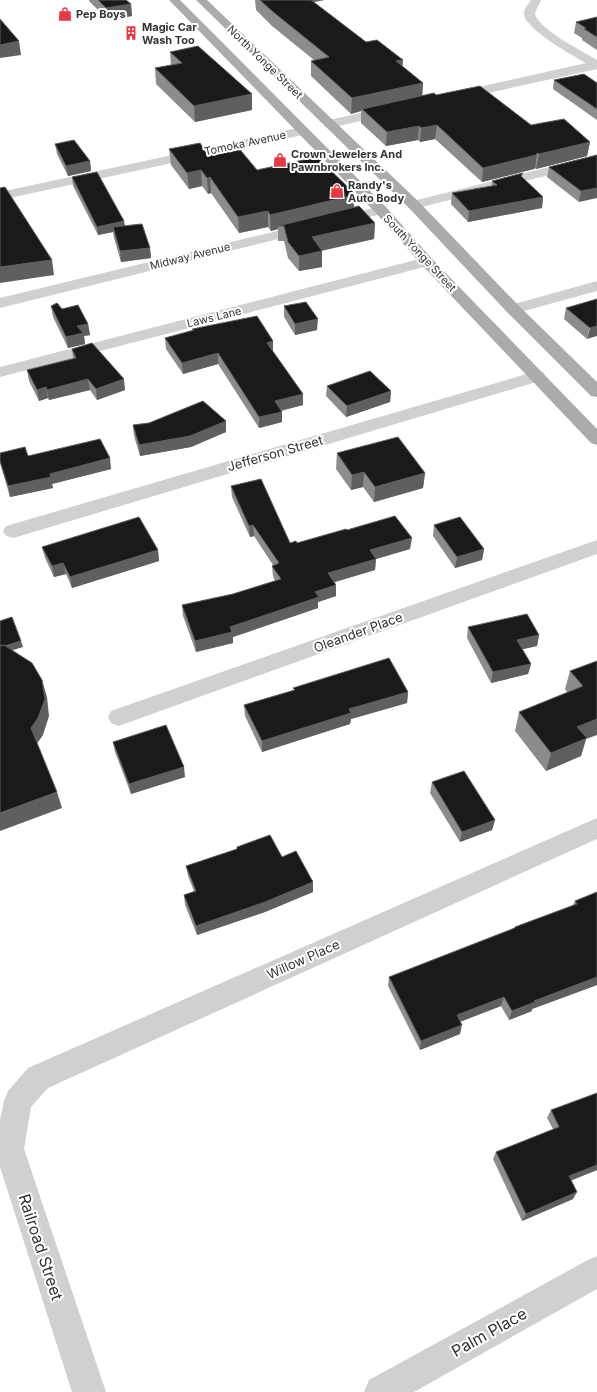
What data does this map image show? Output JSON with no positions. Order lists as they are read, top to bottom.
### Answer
{
  "streets": {
    "main road": ["North Yonge Street", "South Yonge Street"],
    "street": [
      "Tomoka Avenue",
      "Midway Avenue",
      "Laws Lane",
      "Jefferson Street",
      "Oleander Place",
      "Willow Place",
      "Railroad Street",
      "Palm Place"
    ]
  },
  "crossings": [
    ["Tomoka Avenue", "South Yonge Street"],
    ["South Yonge Street", "Midway Avenue"],
    ["South Yonge Street", "Laws Lane"],
    ["South Yonge Street", "Jefferson Street"],
    ["Willow Place", "Railroad Street"]
  ],
  "places": {
    "shop": ["Pep Boys", "Crown Jewelers And Pawnbrokers Inc.", "Randy's Auto Body"],
    "building": ["Magic Car Wash Too"]
  }
}
